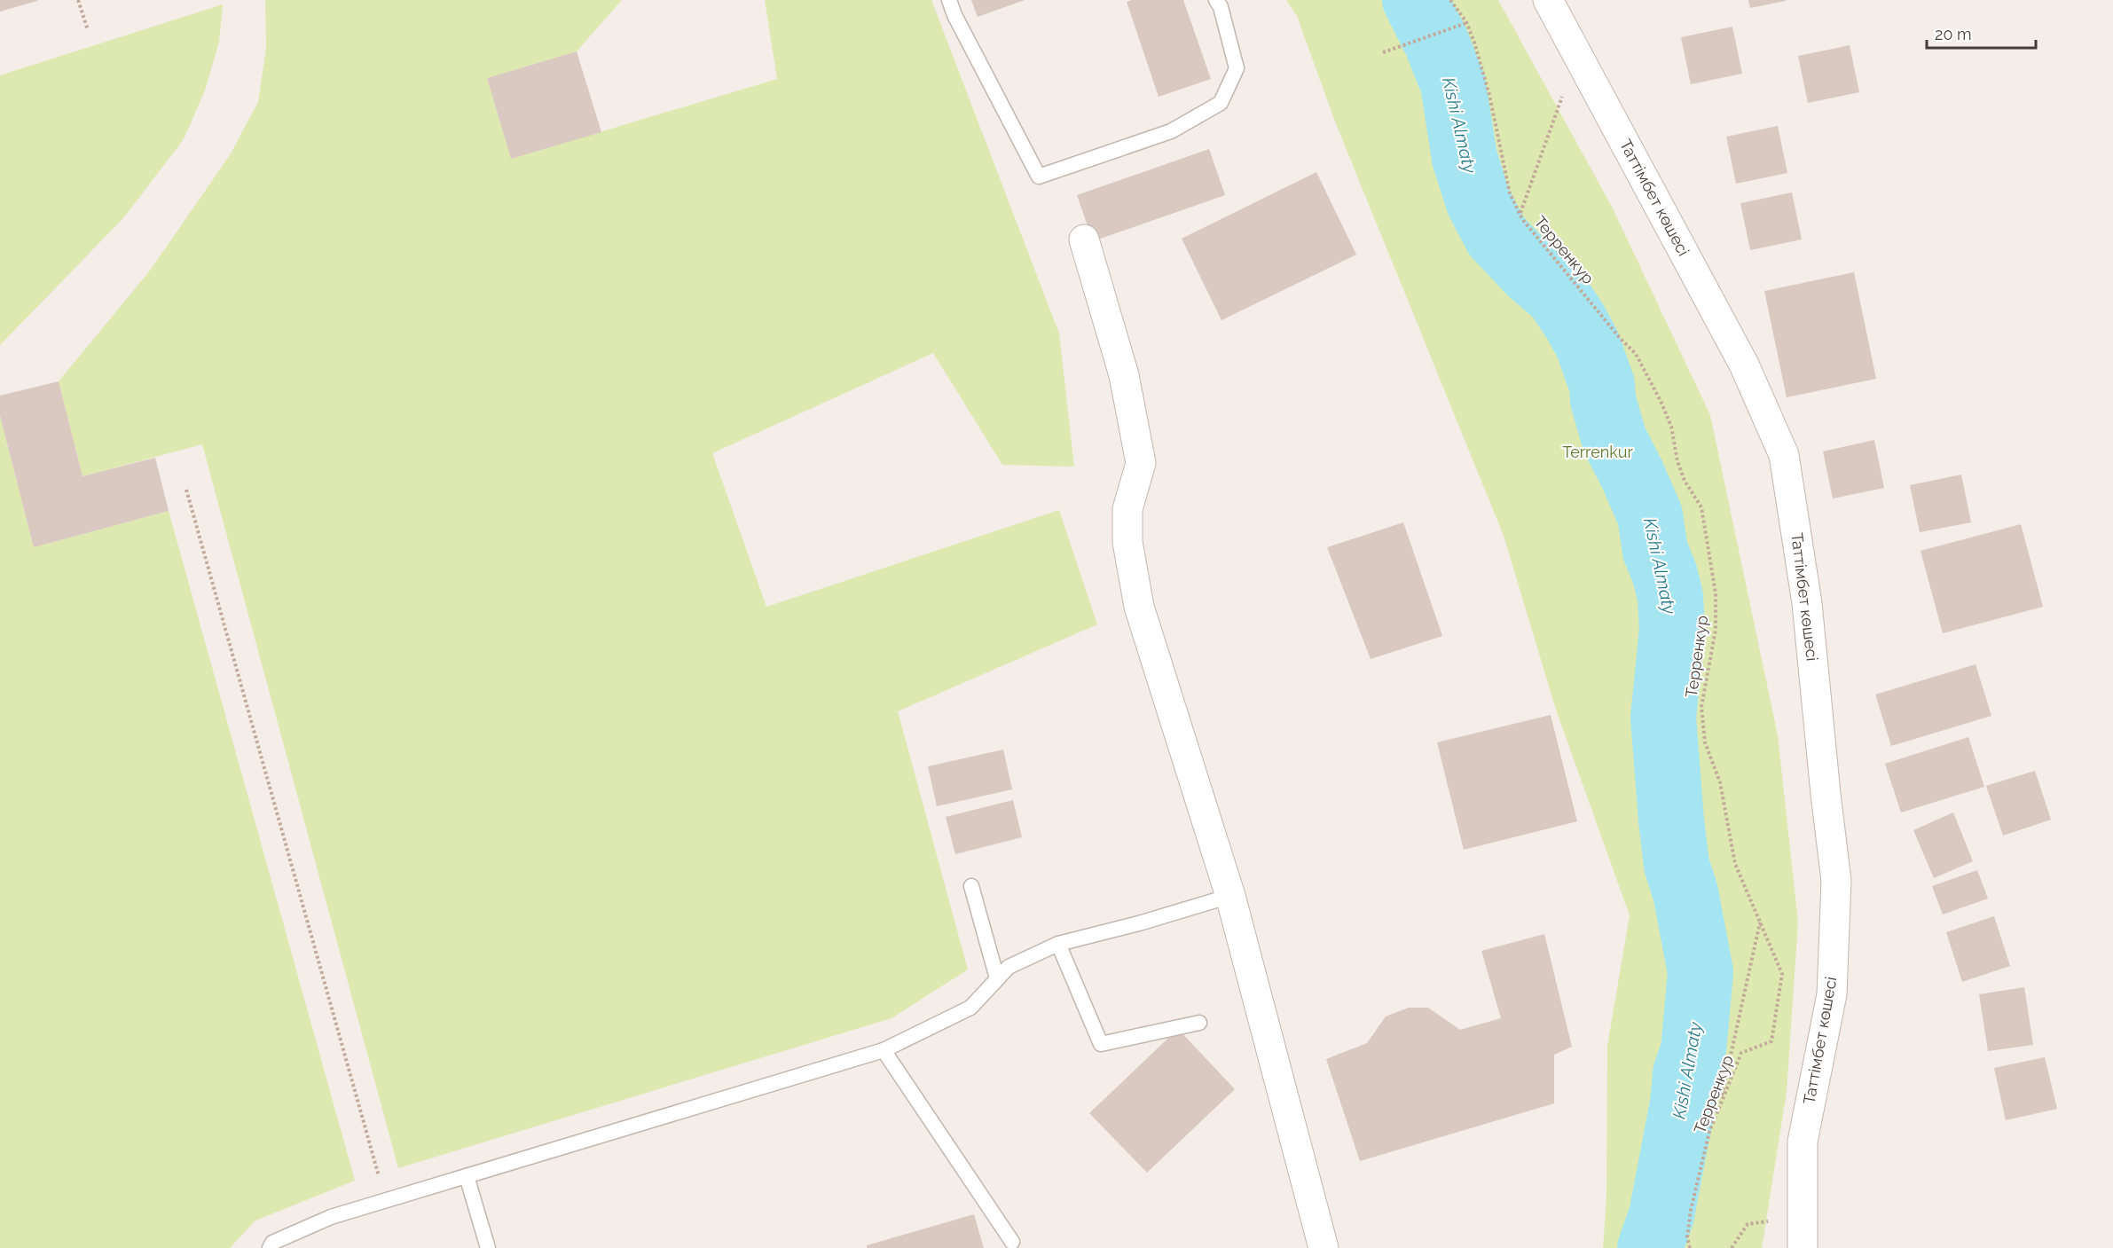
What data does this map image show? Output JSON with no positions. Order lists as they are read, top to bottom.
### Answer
{
  "streets": {
    "street": ["Таттімбет көшесі"],
    "path": ["Терренкур"]
  },
  "water": ["Kіshі Almaty"],
  "parks": ["Terrenkur"],
  "scale_bar": "20 m"
}
